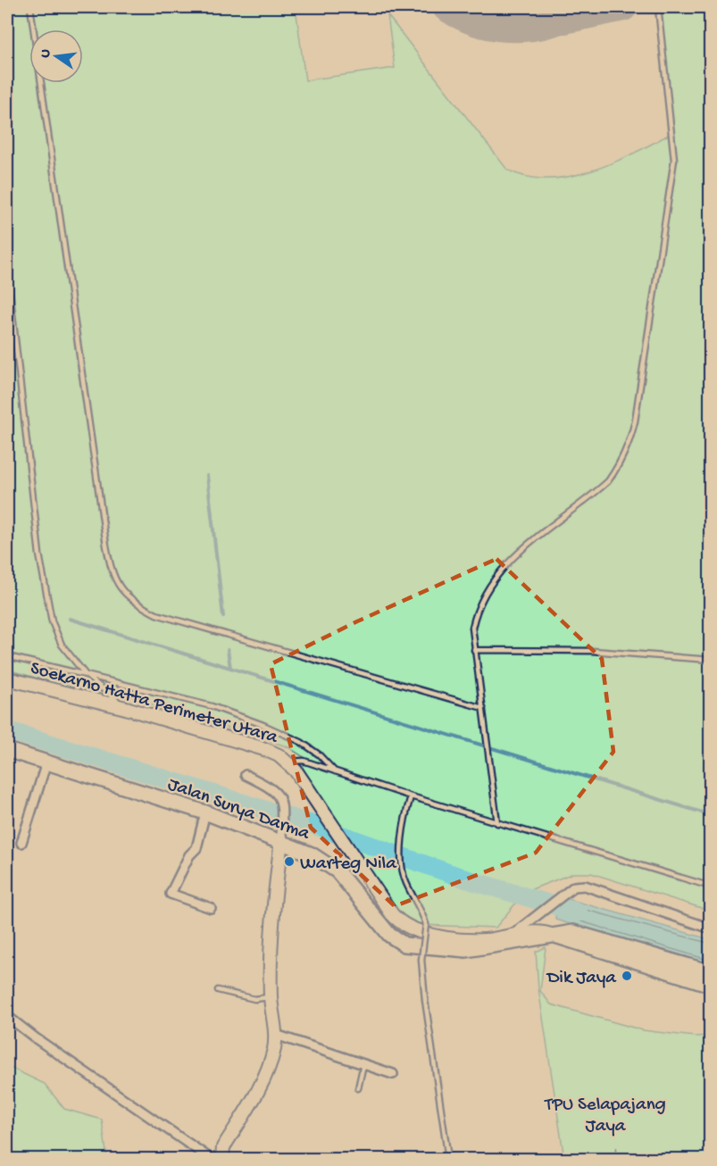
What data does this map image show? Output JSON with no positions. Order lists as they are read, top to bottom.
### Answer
{
  "streets": {
    "main road": ["Soekarno Hatta Perimeter Utara", "Jalan Surya Darma"]
  },
  "crossings": [
    ["Soekarno Hatta Perimeter Utara", "Jalan Surya Darma"]
  ],
  "parks": ["TPU Selapajang Jaya"],
  "places": ["Warteg Nila", "Dik Jaya"],
  "north": "left"
}
